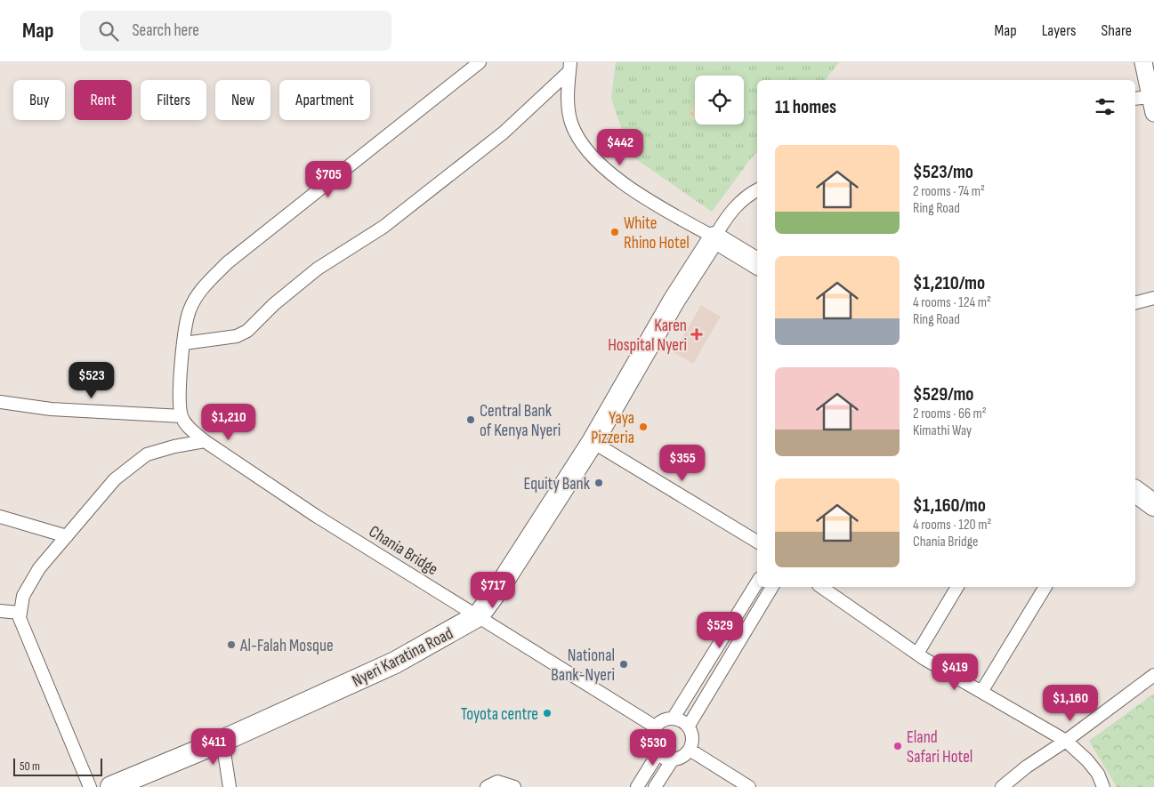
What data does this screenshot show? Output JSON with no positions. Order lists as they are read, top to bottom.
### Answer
{
  "streets": {
    "highway": ["Nyeri Karatina Road"],
    "street": ["Chania Bridge"]
  },
  "crossings": [
    ["Chania Bridge", "Nyeri Karatina Road"]
  ],
  "places": {
    "other": [
      "White Rhino Hotel",
      "Central Bank of Kenya Nyeri",
      "Yaya Pizzeria",
      "Equity Bank",
      "Al-Falah Mosque",
      "National Bank-Nyeri",
      "Toyota centre",
      "Eland Safari Hotel"
    ],
    "health": ["Karen Hospital Nyeri"]
  },
  "scale_bar": "50 m",
  "page": {
    "header": "Map",
    "search": "Search here",
    "nav": ["Map", "Layers", "Share"],
    "chip": [
      "Buy",
      "Rent",
      "Filters",
      "New",
      "Apartment"
    ],
    "heading": "11 homes",
    "price": [
      "$442",
      "$705",
      "$523",
      "$1,210",
      "$355",
      "$717",
      "$529",
      "$419",
      "$1,160",
      "$411",
      "$530"
    ],
    "list": [
      {
        "name": "$523/mo",
        "note": "2 rooms · 74 m² · Ring Road"
      },
      {
        "name": "$1,210/mo",
        "note": "4 rooms · 124 m² · Ring Road"
      },
      {
        "name": "$529/mo",
        "note": "2 rooms · 66 m² · Kimathi Way"
      },
      {
        "name": "$1,160/mo",
        "note": "4 rooms · 120 m² · Chania Bridge"
      }
    ],
    "scale": "50 m"
  }
}
